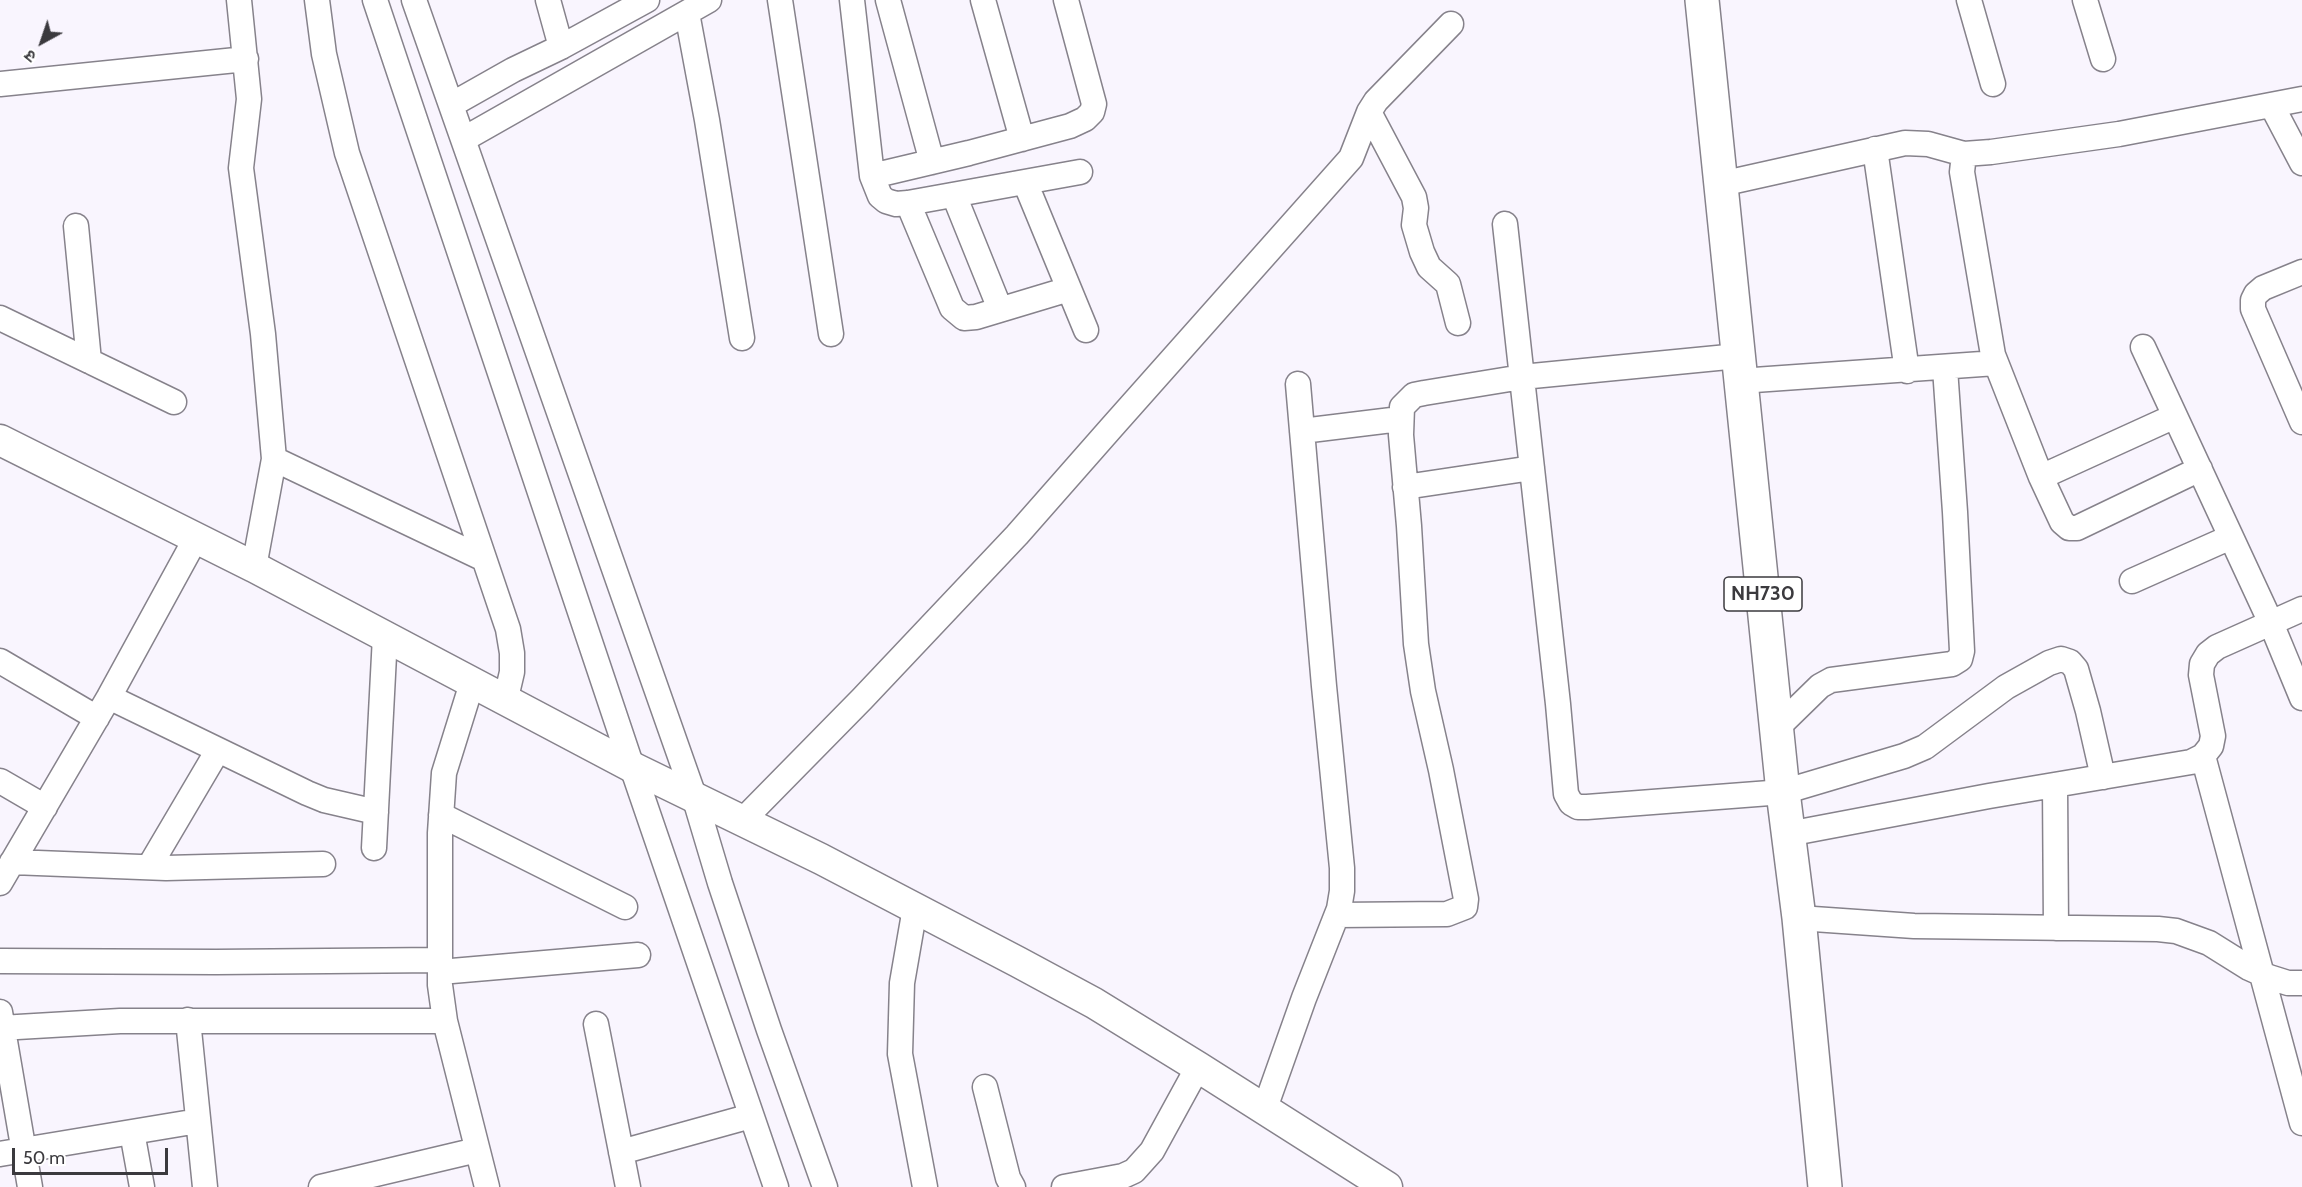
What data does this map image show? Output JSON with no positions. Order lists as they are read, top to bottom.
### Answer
{
  "streets": {
    "highway": ["NH730"]
  },
  "scale_bar": "50 m",
  "north": "bottom left"
}
